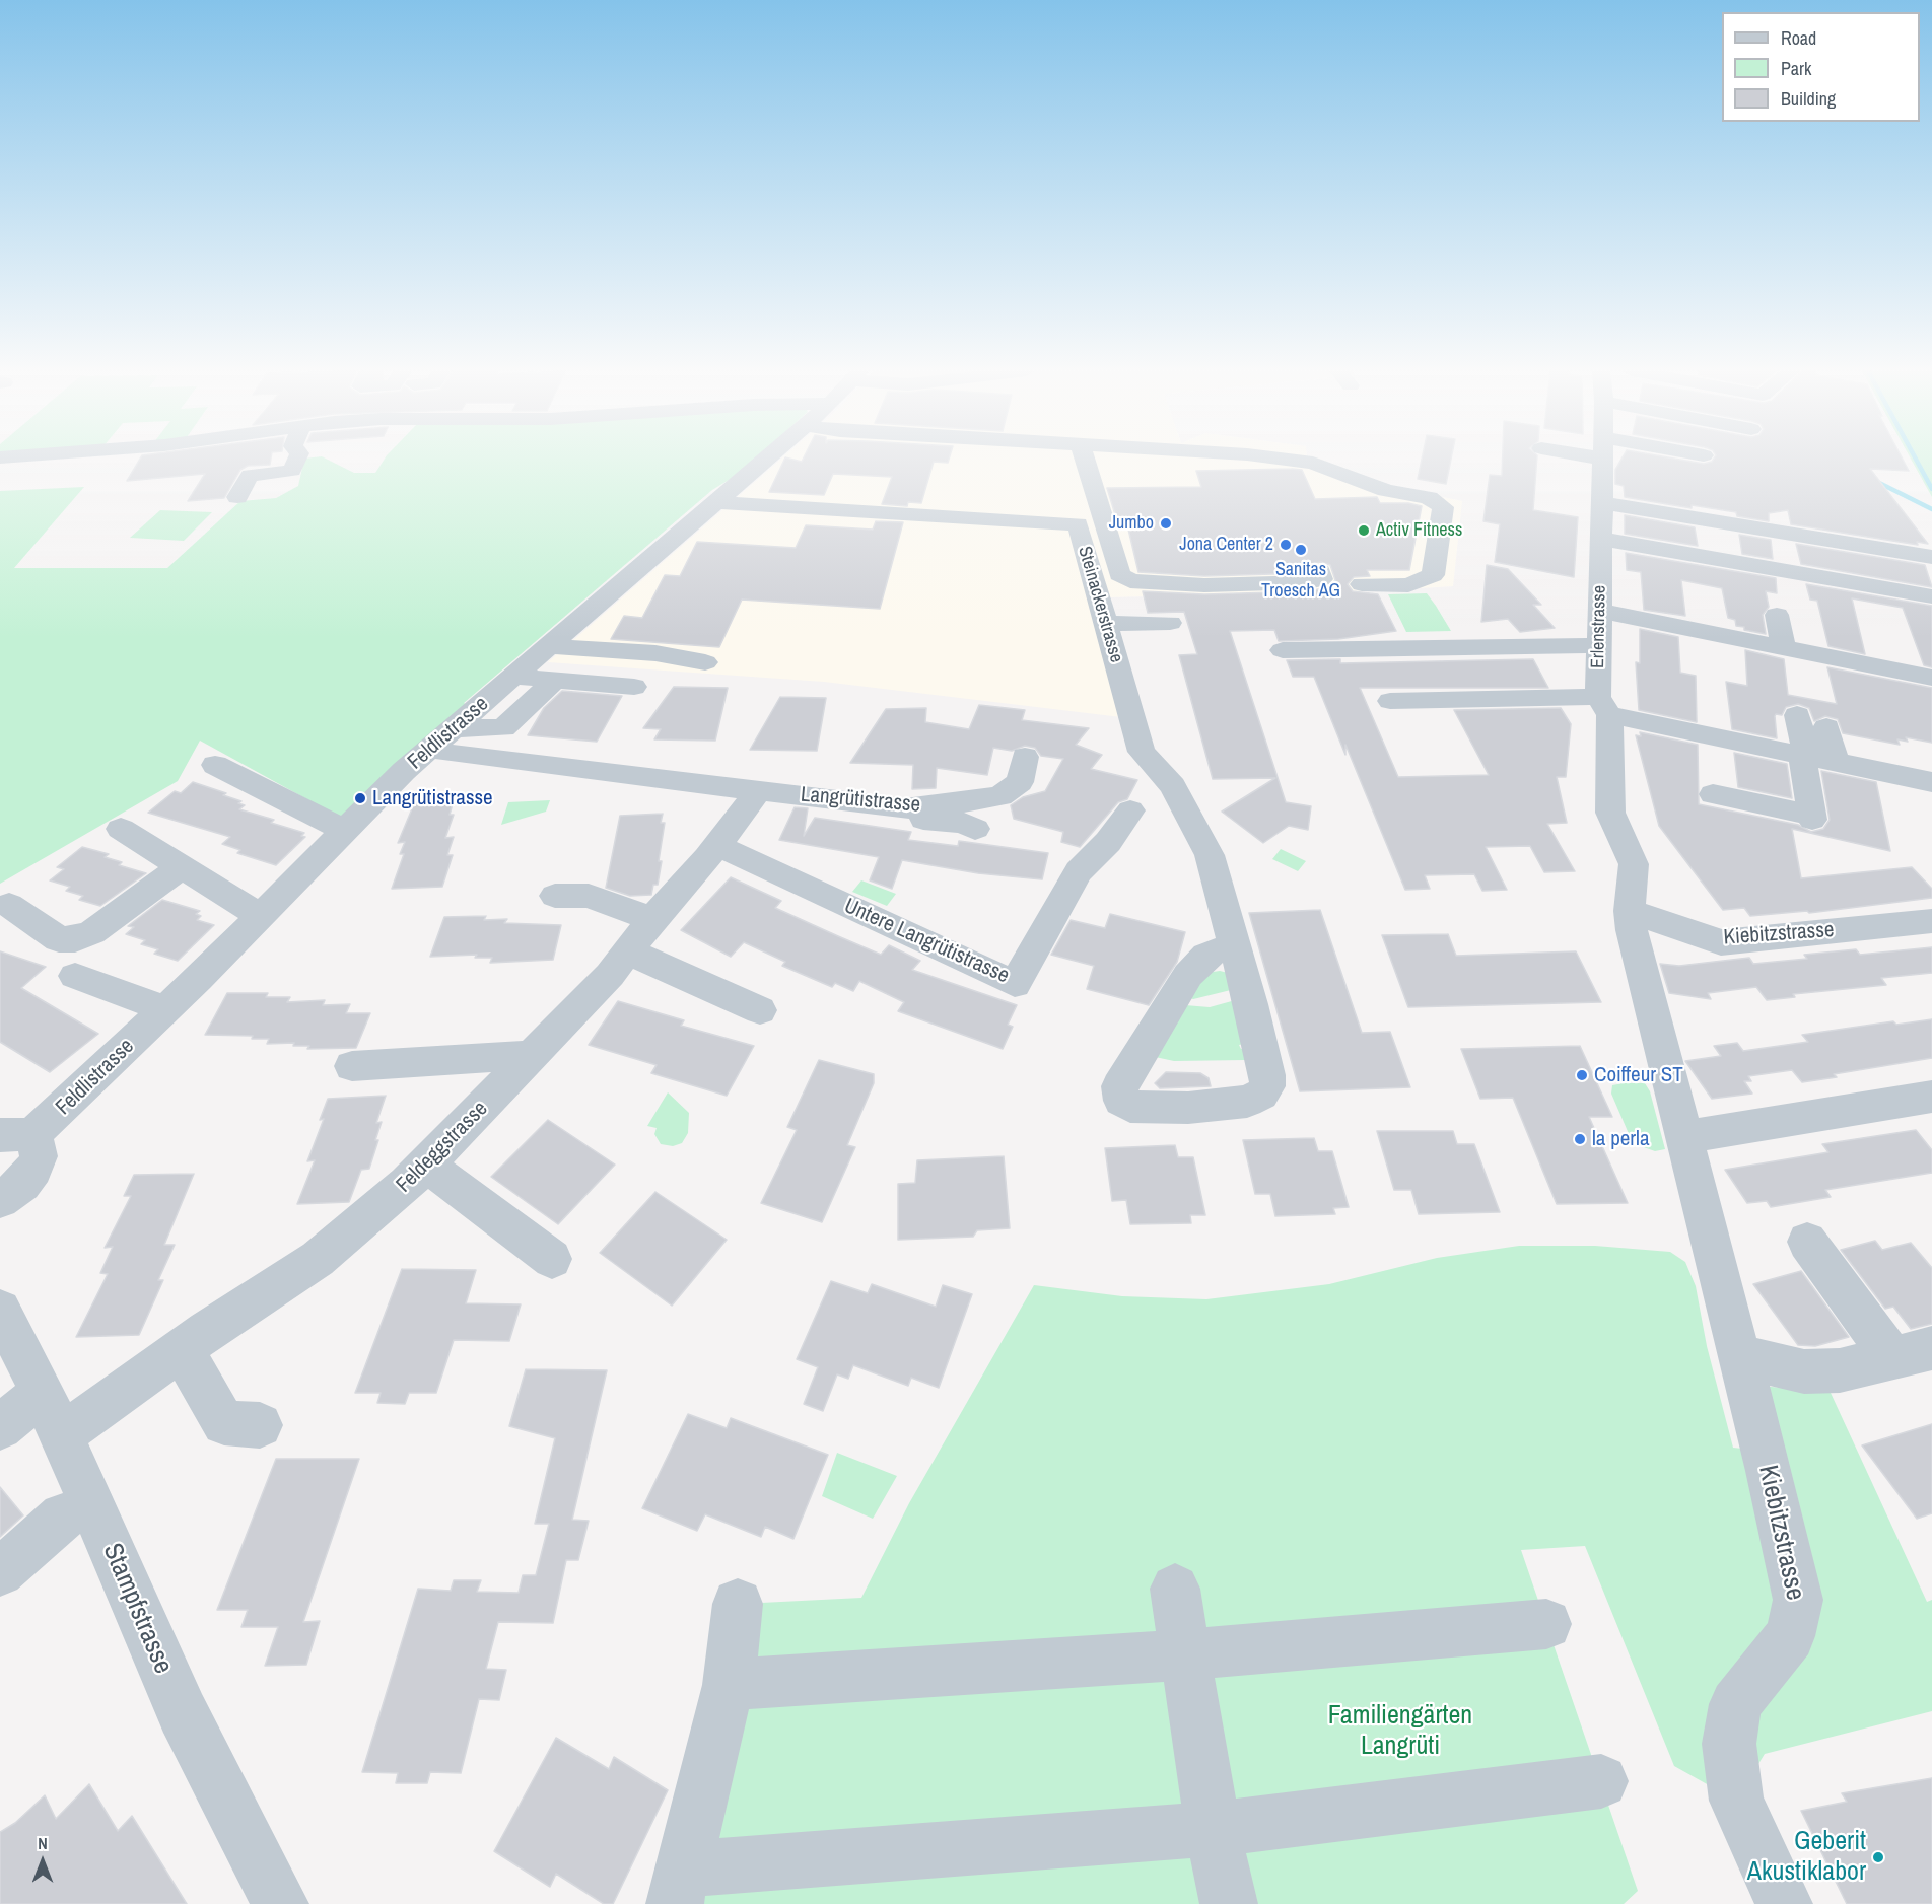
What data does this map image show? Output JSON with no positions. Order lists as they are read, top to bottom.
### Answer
{
  "streets": {
    "street": [
      "Steinackerstrasse",
      "Erlenstrasse",
      "Feldlistrasse",
      "Langrütistrasse",
      "Kiebitzstrasse",
      "Untere Langrütistrasse",
      "Feldeggstrasse",
      "Stampfstrasse"
    ]
  },
  "crossings": [
    ["Steinackerstrasse", "Feldlistrasse"],
    ["Erlenstrasse", "Kiebitzstrasse"],
    ["Feldlistrasse", "Langrütistrasse"],
    ["Langrütistrasse", "Feldeggstrasse"],
    ["Untere Langrütistrasse", "Feldeggstrasse"],
    ["Feldeggstrasse", "Stampfstrasse"]
  ],
  "parks": ["Familiengärten Langrüti"],
  "places": [
    "Jumbo",
    "Activ Fitness",
    "Jona Center 2",
    "Sanitas Troesch AG",
    "Langrütistrasse",
    "Coiffeur ST",
    "la perla",
    "Geberit Akustiklabor"
  ],
  "legend": ["Road", "Park", "Building"],
  "north": "top"
}
